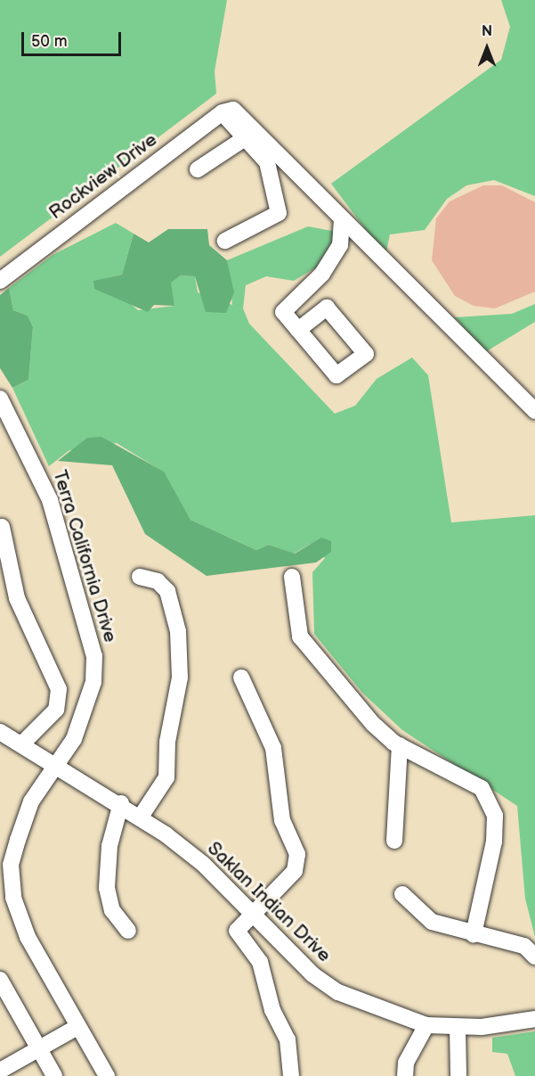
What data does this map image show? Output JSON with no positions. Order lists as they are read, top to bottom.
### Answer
{
  "streets": {
    "street": ["Rockview Drive", "Terra California Drive", "Saklan Indian Drive"]
  },
  "crossings": [
    ["Terra California Drive", "Saklan Indian Drive"]
  ],
  "scale_bar": "50 m",
  "north": "top"
}
